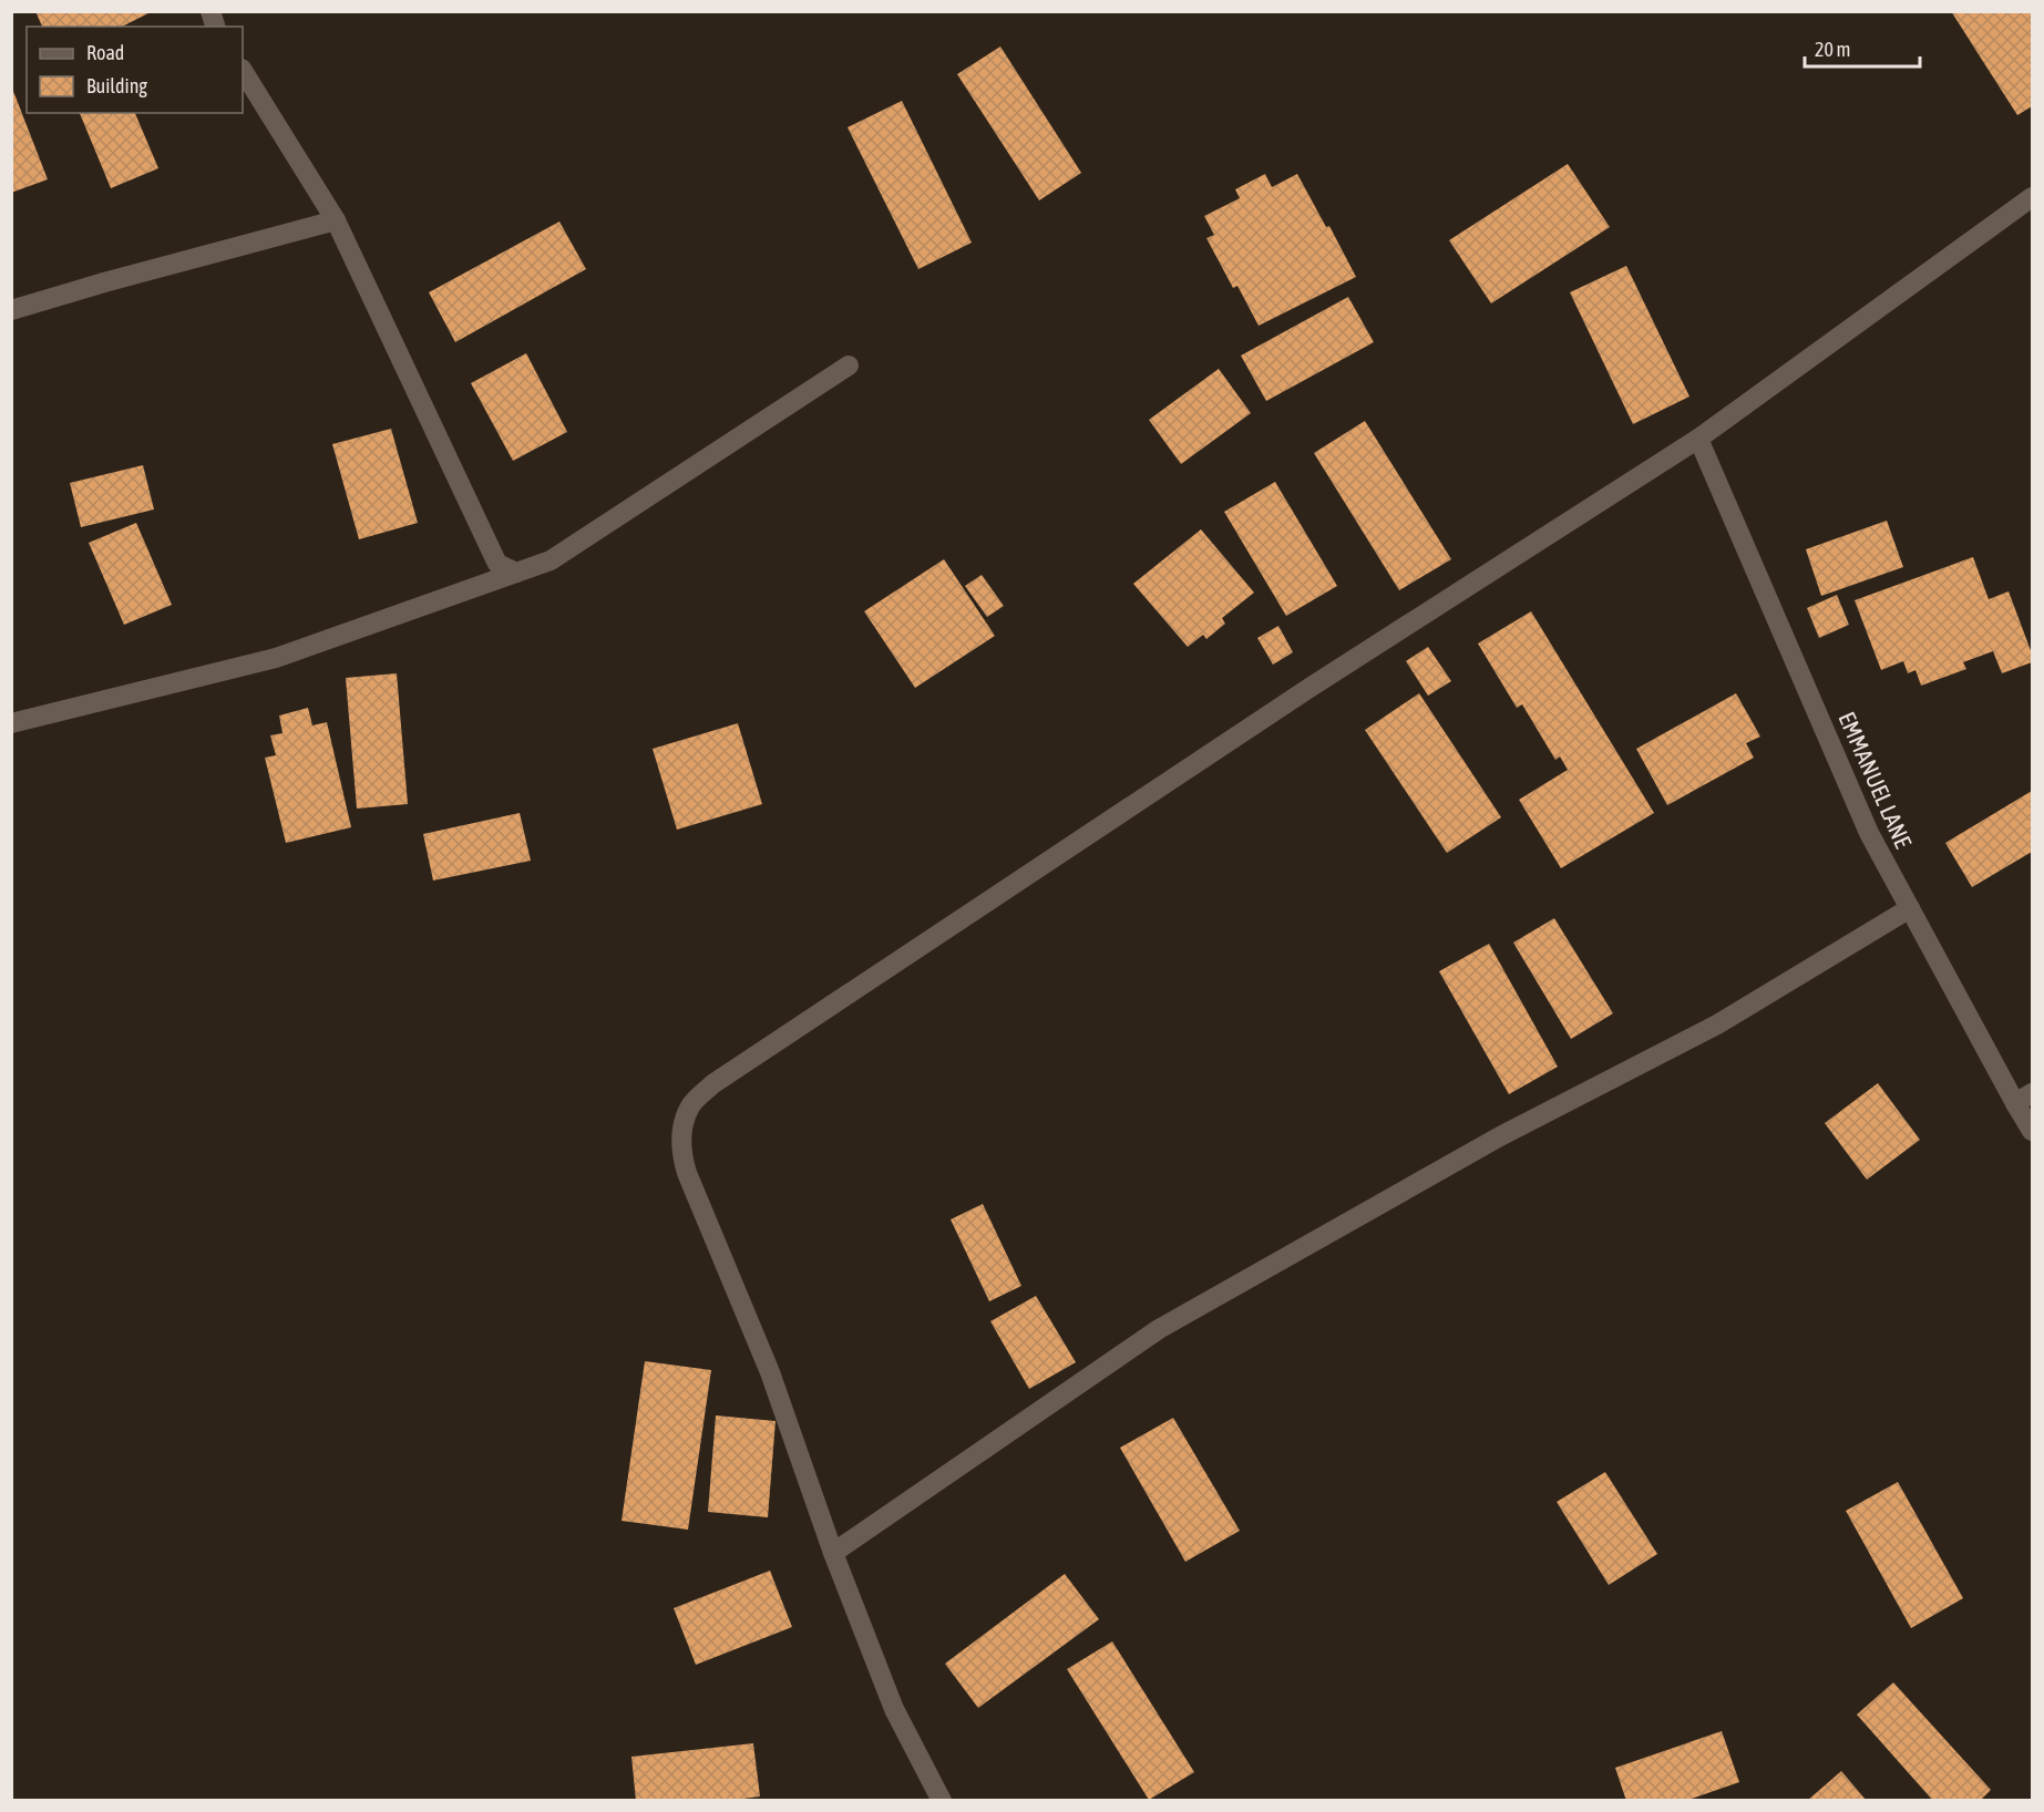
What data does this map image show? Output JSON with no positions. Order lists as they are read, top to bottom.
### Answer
{
  "streets": {
    "street": ["EMMANUEL LANE"]
  },
  "legend": ["Road", "Building"],
  "scale_bar": "20 m"
}
